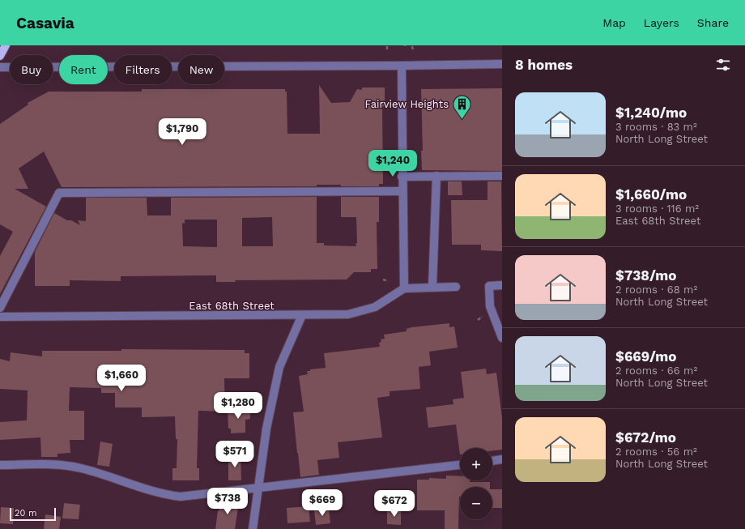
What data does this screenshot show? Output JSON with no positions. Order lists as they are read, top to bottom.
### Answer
{
  "streets": {
    "street": ["East 68th Street"]
  },
  "places": {
    "building": ["Fairview Heights"]
  },
  "scale_bar": "20 m",
  "page": {
    "header": "Casavia",
    "nav": ["Map", "Layers", "Share"],
    "heading": "8 homes",
    "chip": [
      "Buy",
      "Rent",
      "Filters",
      "New"
    ],
    "list": [
      {
        "name": "$1,240/mo",
        "note": "3 rooms · 83 m² · North Long Street"
      },
      {
        "name": "$1,660/mo",
        "note": "3 rooms · 116 m² · East 68th Street"
      },
      {
        "name": "$738/mo",
        "note": "2 rooms · 68 m² · North Long Street"
      },
      {
        "name": "$669/mo",
        "note": "2 rooms · 66 m² · North Long Street"
      },
      {
        "name": "$672/mo",
        "note": "2 rooms · 56 m² · North Long Street"
      }
    ],
    "price": [
      "$1,790",
      "$1,240",
      "$1,660",
      "$1,280",
      "$571",
      "$738",
      "$669",
      "$672"
    ],
    "map_buttons": ["+", "−"],
    "scale": "20 m"
  }
}
